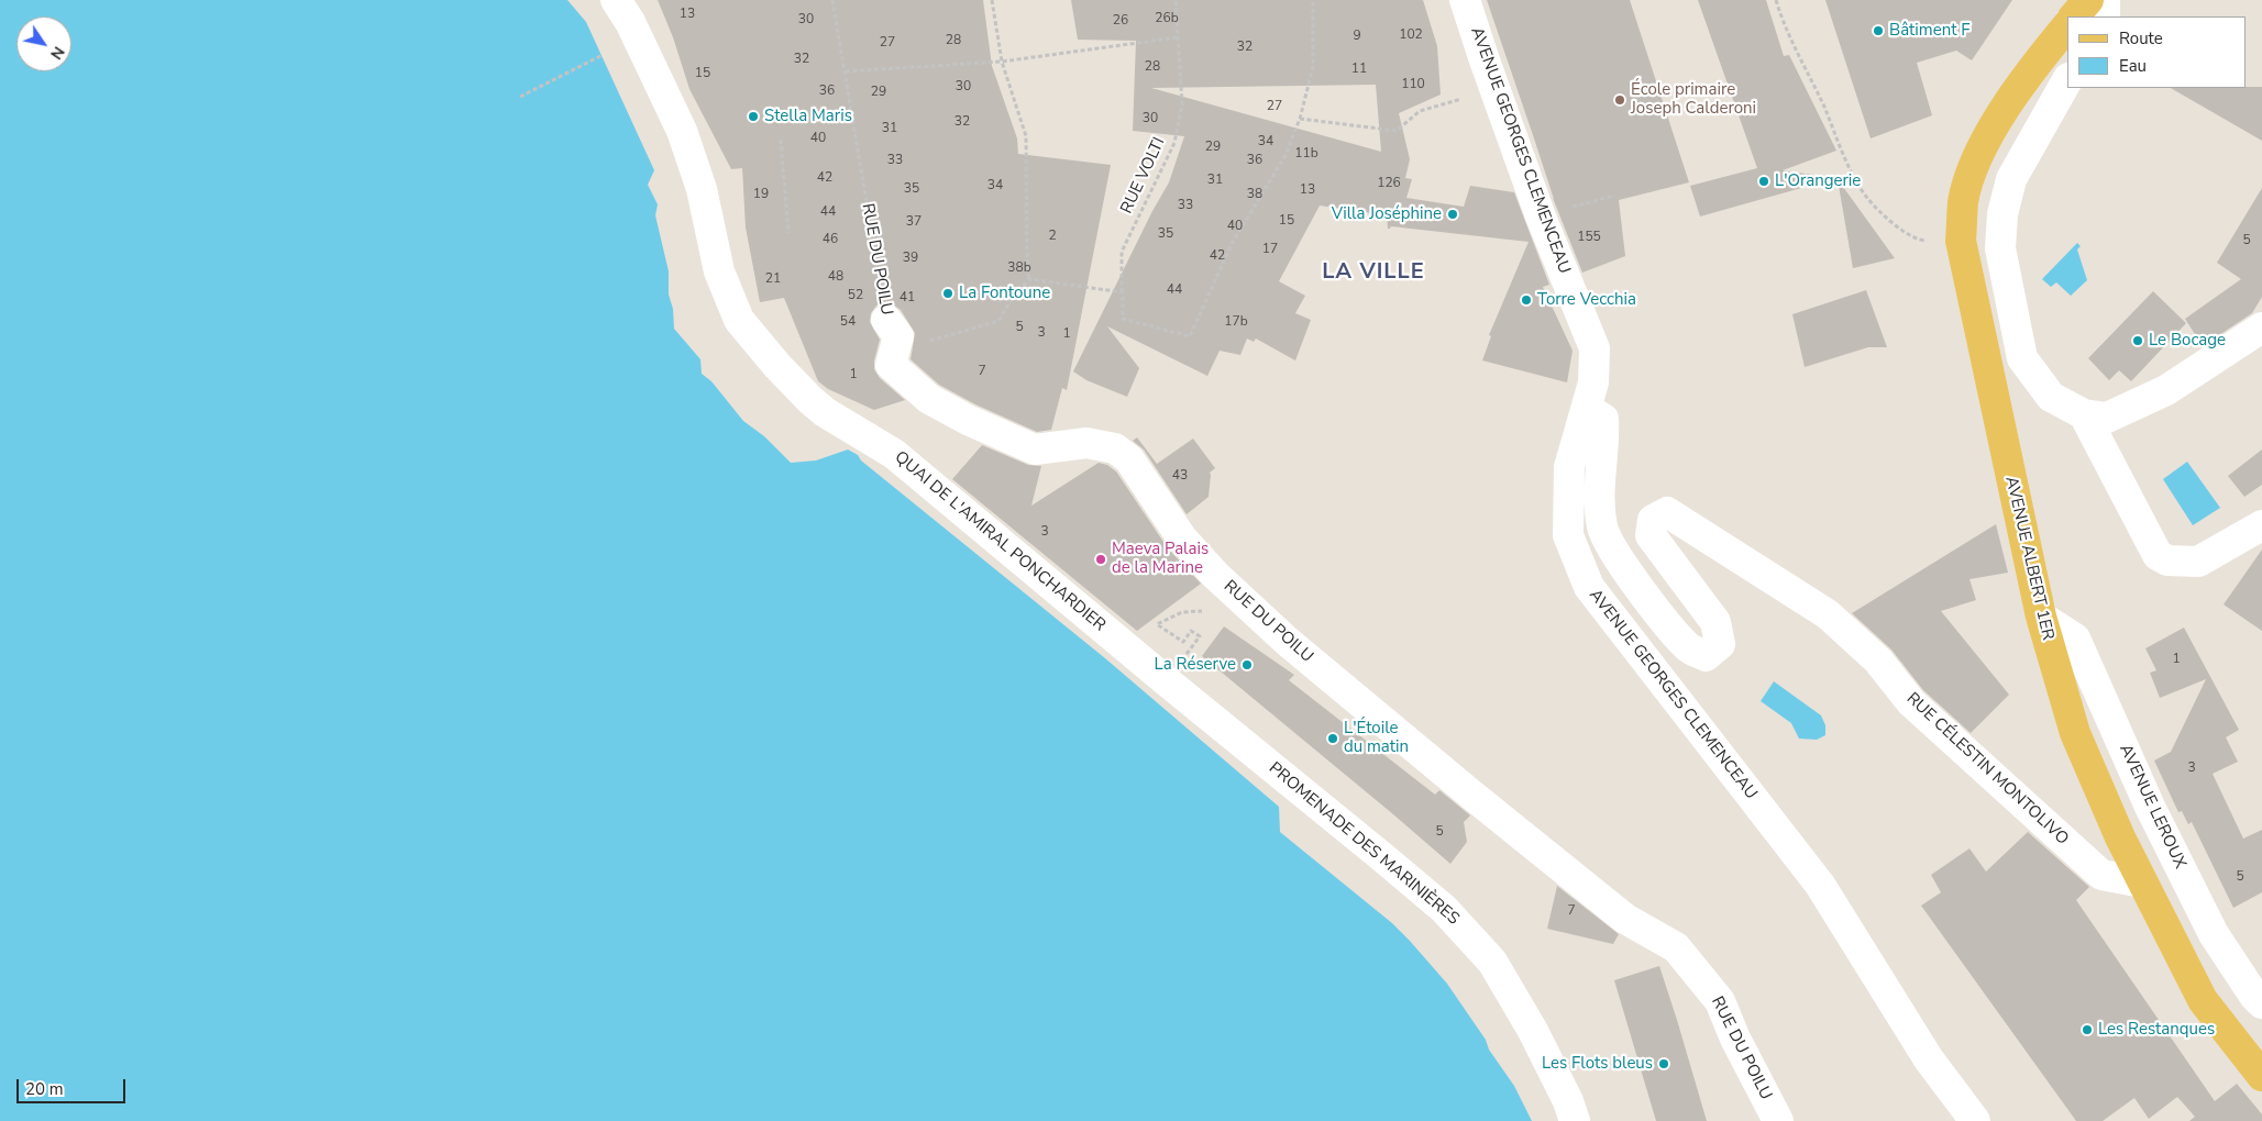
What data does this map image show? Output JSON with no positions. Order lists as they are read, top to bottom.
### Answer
{
  "streets": {
    "main road": ["AVENUE ALBERT 1ER"],
    "street": [
      "AVENUE GEORGES CLEMENCEAU",
      "RUE DU POILU",
      "QUAI DE L'AMIRAL PONCHARDIER",
      "RUE CÉLESTIN MONTOLIVO",
      "AVENUE LEROUX",
      "PROMENADE DES MARINIÈRES"
    ],
    "path": ["RUE VOLTI"]
  },
  "crossings": [
    ["AVENUE GEORGES CLEMENCEAU", "RUE CÉLESTIN MONTOLIVO"],
    ["QUAI DE L'AMIRAL PONCHARDIER", "PROMENADE DES MARINIÈRES"],
    ["AVENUE ALBERT 1ER", "RUE CÉLESTIN MONTOLIVO"],
    ["AVENUE ALBERT 1ER", "AVENUE LEROUX"]
  ],
  "districts": ["LA VILLE"],
  "places": [
    "Bâtiment F",
    "École primaire Joseph Calderoni",
    "Stella Maris",
    "L'Orangerie",
    "Villa Joséphine",
    "La Fontoune",
    "Torre Vecchia",
    "Le Bocage",
    "Maeva Palais de la Marine",
    "La Réserve",
    "L'Étoile du matin",
    "Les Restanques",
    "Les Flots bleus"
  ],
  "house_numbers": [
    "13",
    "26b",
    "30",
    "26",
    "102",
    "9",
    "28",
    "27",
    "32",
    "32",
    "28",
    "11",
    "15",
    "110",
    "30",
    "36",
    "29",
    "27",
    "30",
    "32",
    "31",
    "40",
    "34",
    "29",
    "11b",
    "33",
    "36",
    "42",
    "31",
    "126",
    "34",
    "35",
    "13",
    "19",
    "38",
    "33",
    "44",
    "15",
    "37",
    "40",
    "35",
    "2",
    "155",
    "46",
    "5",
    "17",
    "42",
    "39",
    "38b",
    "48",
    "21",
    "44",
    "52",
    "41",
    "54",
    "17b",
    "5",
    "3",
    "1",
    "7",
    "1",
    "43",
    "3",
    "1",
    "3",
    "5",
    "5",
    "7"
  ],
  "legend": ["Route", "Eau"],
  "scale_bar": "20 m",
  "north": "bottom right"
}
